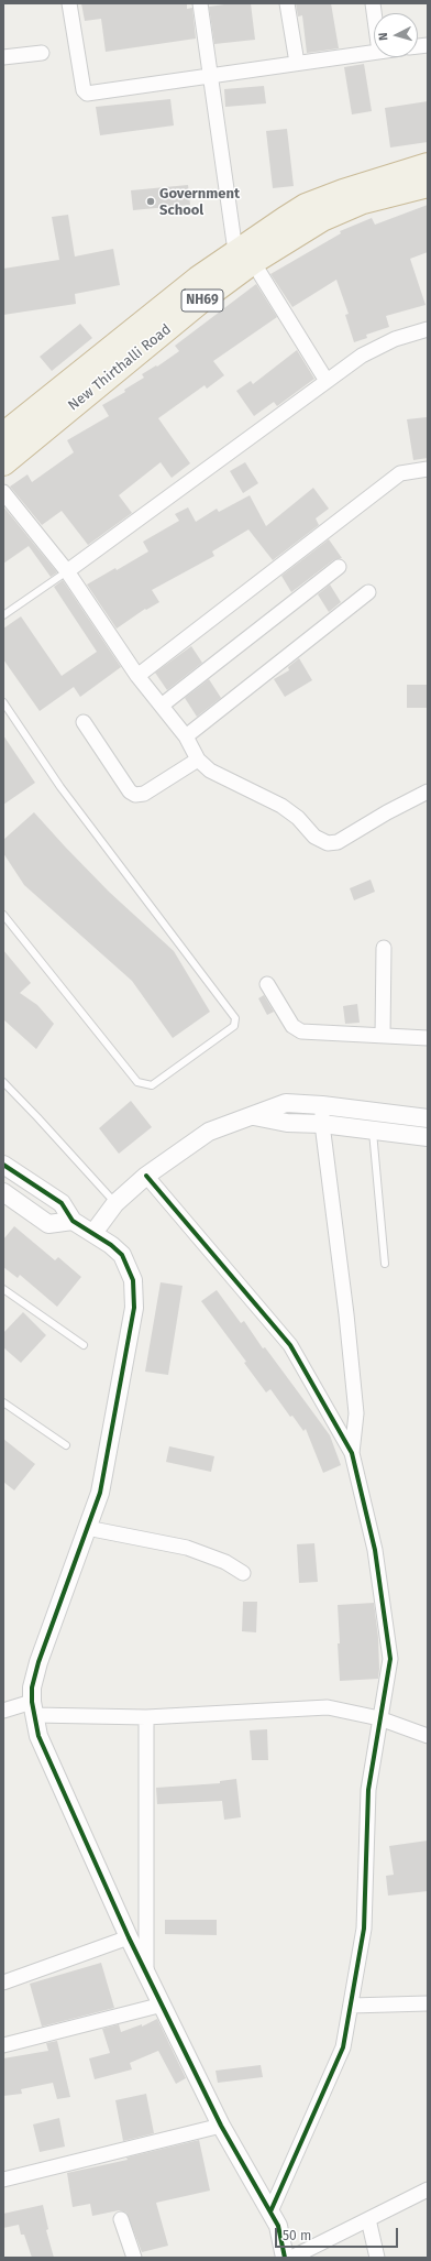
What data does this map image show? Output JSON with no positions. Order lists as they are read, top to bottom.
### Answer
{
  "streets": {
    "highway": ["NH69", "New Thirthalli Road"]
  },
  "crossings": [
    ["NH69", "New Thirthalli Road"]
  ],
  "places": ["Government School"],
  "scale_bar": "50 m",
  "north": "left"
}
